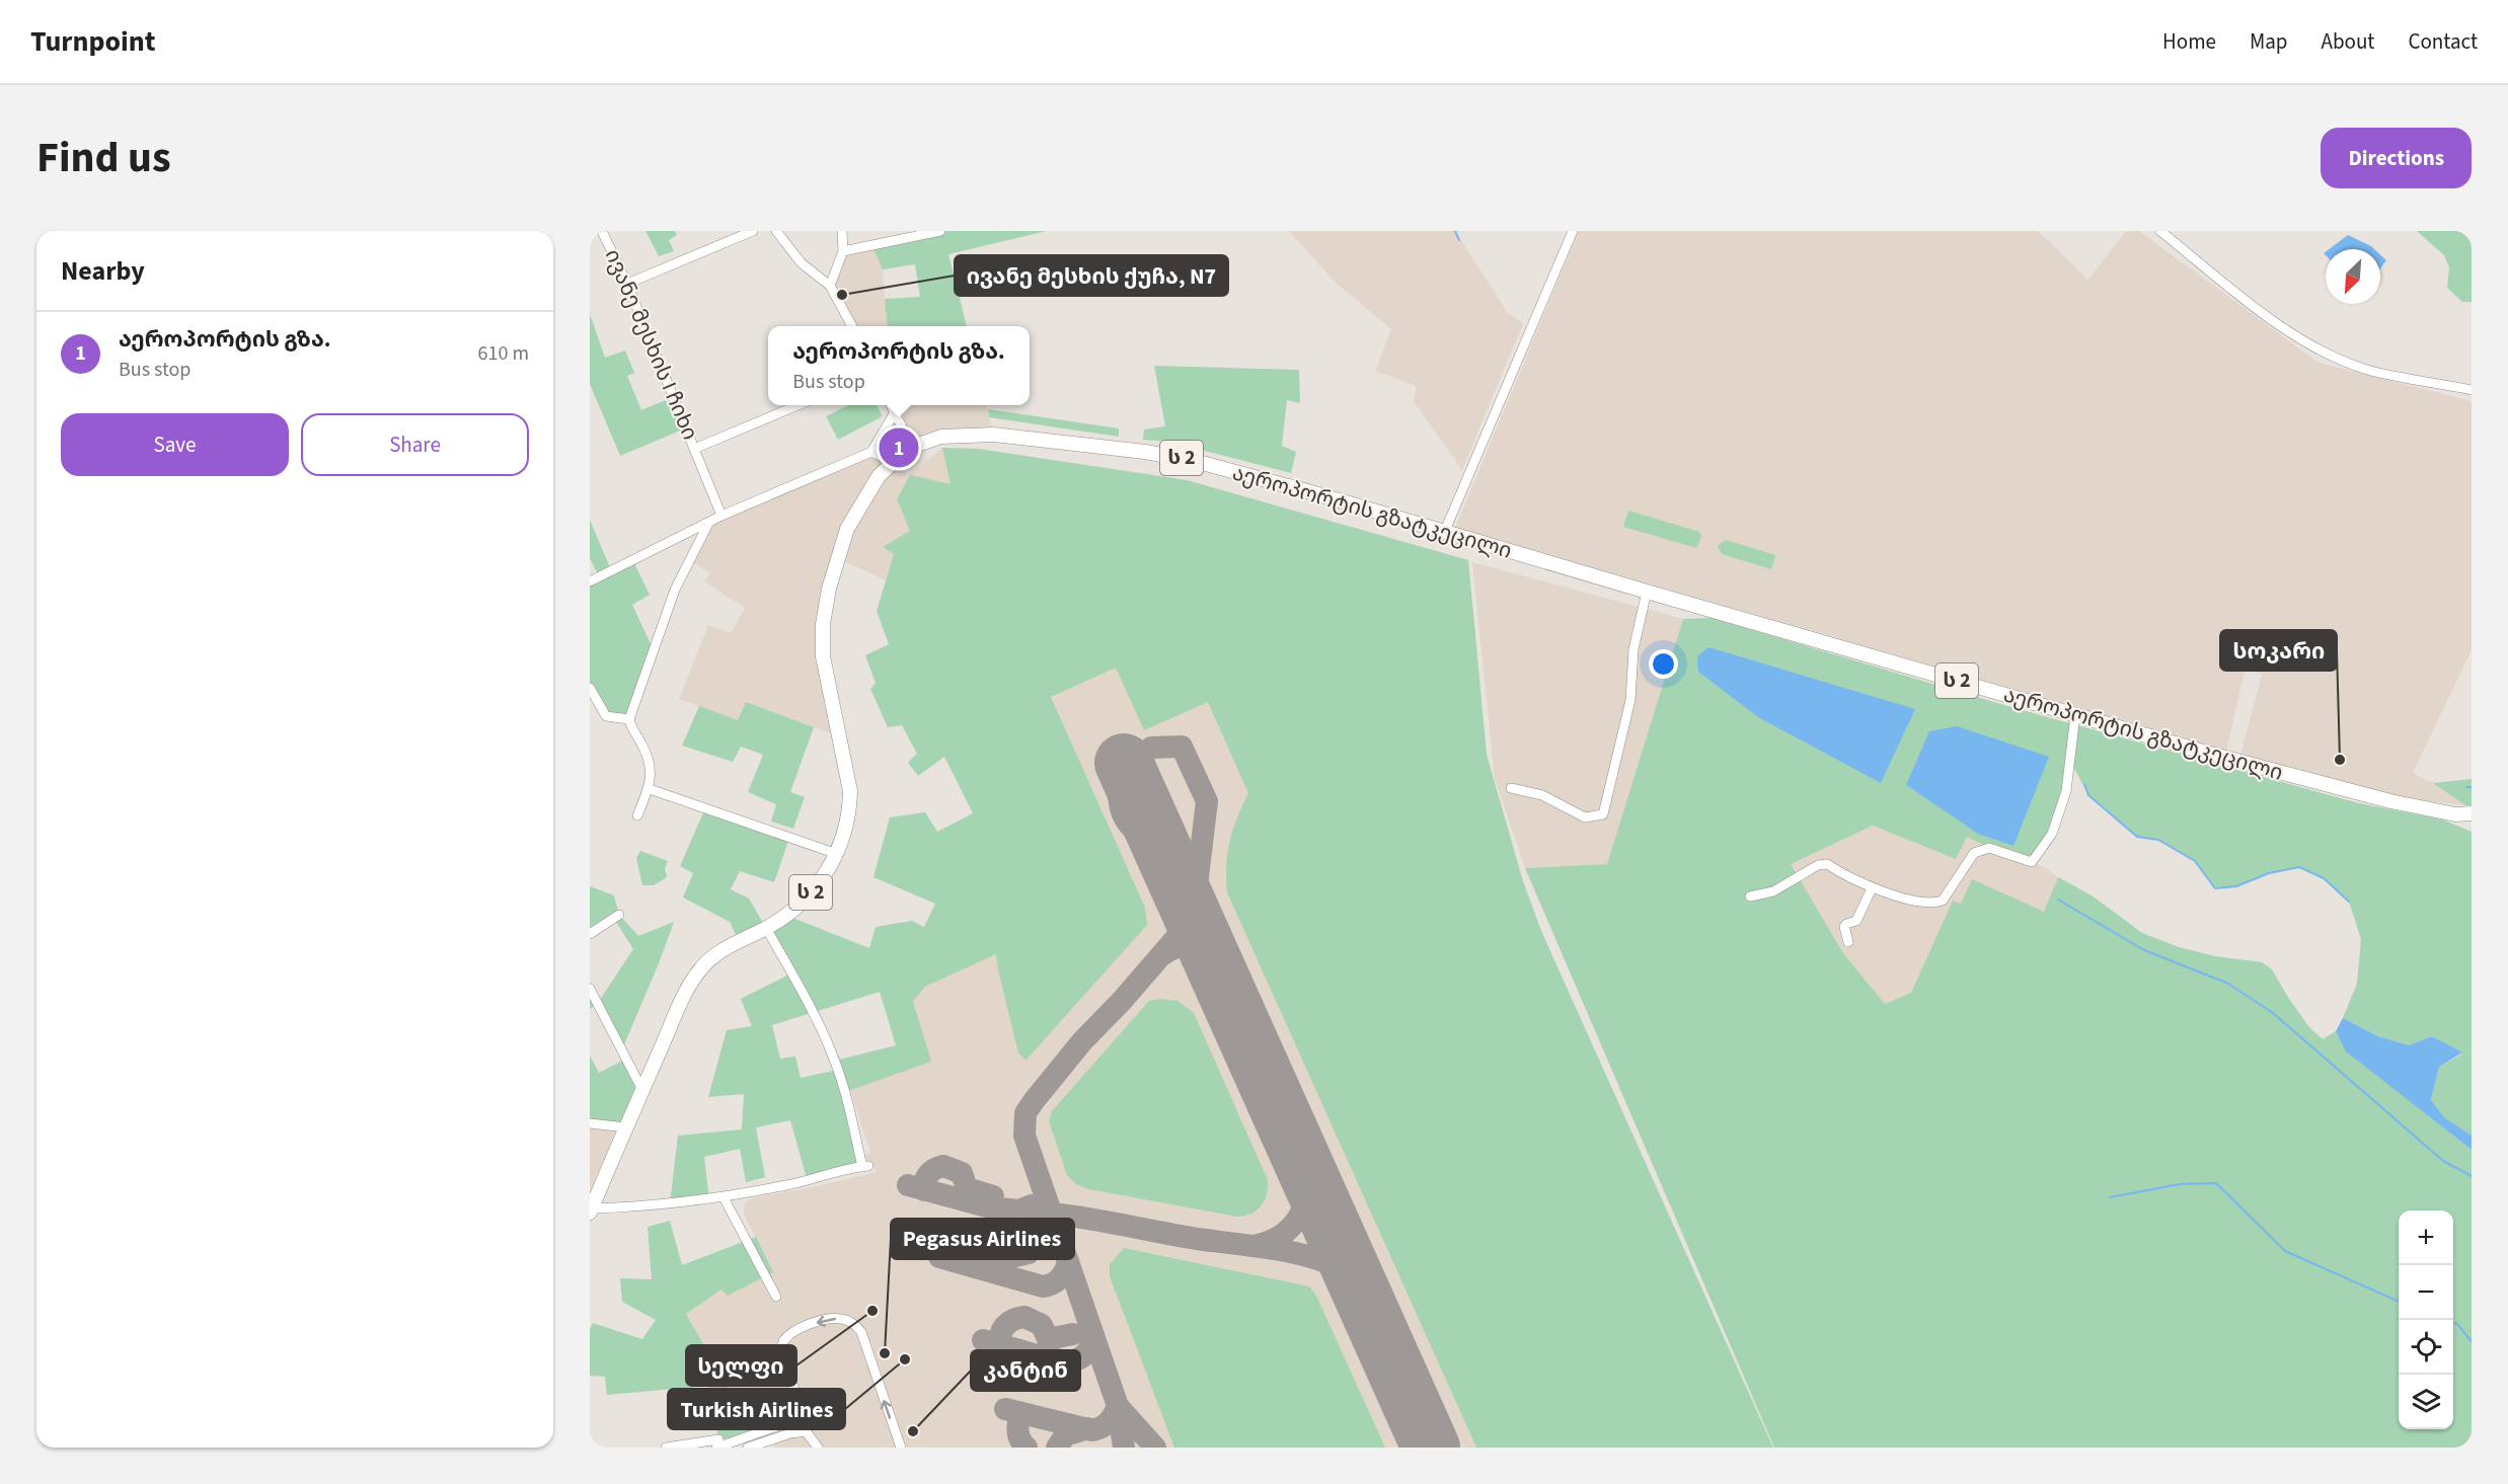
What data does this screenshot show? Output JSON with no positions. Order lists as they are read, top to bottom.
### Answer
{
  "streets": {
    "highway": ["ს 2", "აეროპორტის გზატკეცილი"],
    "street": ["ივანე მესხის I ჩიხი"]
  },
  "places": [
    "ივანე მესხის ქუჩა, N7",
    "სოკარი",
    "სელფი",
    "Pegasus Airlines",
    "Turkish Airlines",
    "კანტინ"
  ],
  "north": "bottom left",
  "page": {
    "header": "Turnpoint",
    "nav": [
      "Home",
      "Map",
      "About",
      "Contact"
    ],
    "title": "Find us",
    "buttons": [
      "Directions",
      ["Save", "Share"]
    ],
    "heading": "Nearby",
    "list": [
      {
        "mark": "1",
        "name": "აეროპორტის გზა.",
        "note": "Bus stop",
        "value": "610 m"
      }
    ],
    "popup": ["აეროპორტის გზა.", "Bus stop"],
    "pins": "1",
    "map_buttons": ["+", "−"]
  }
}
